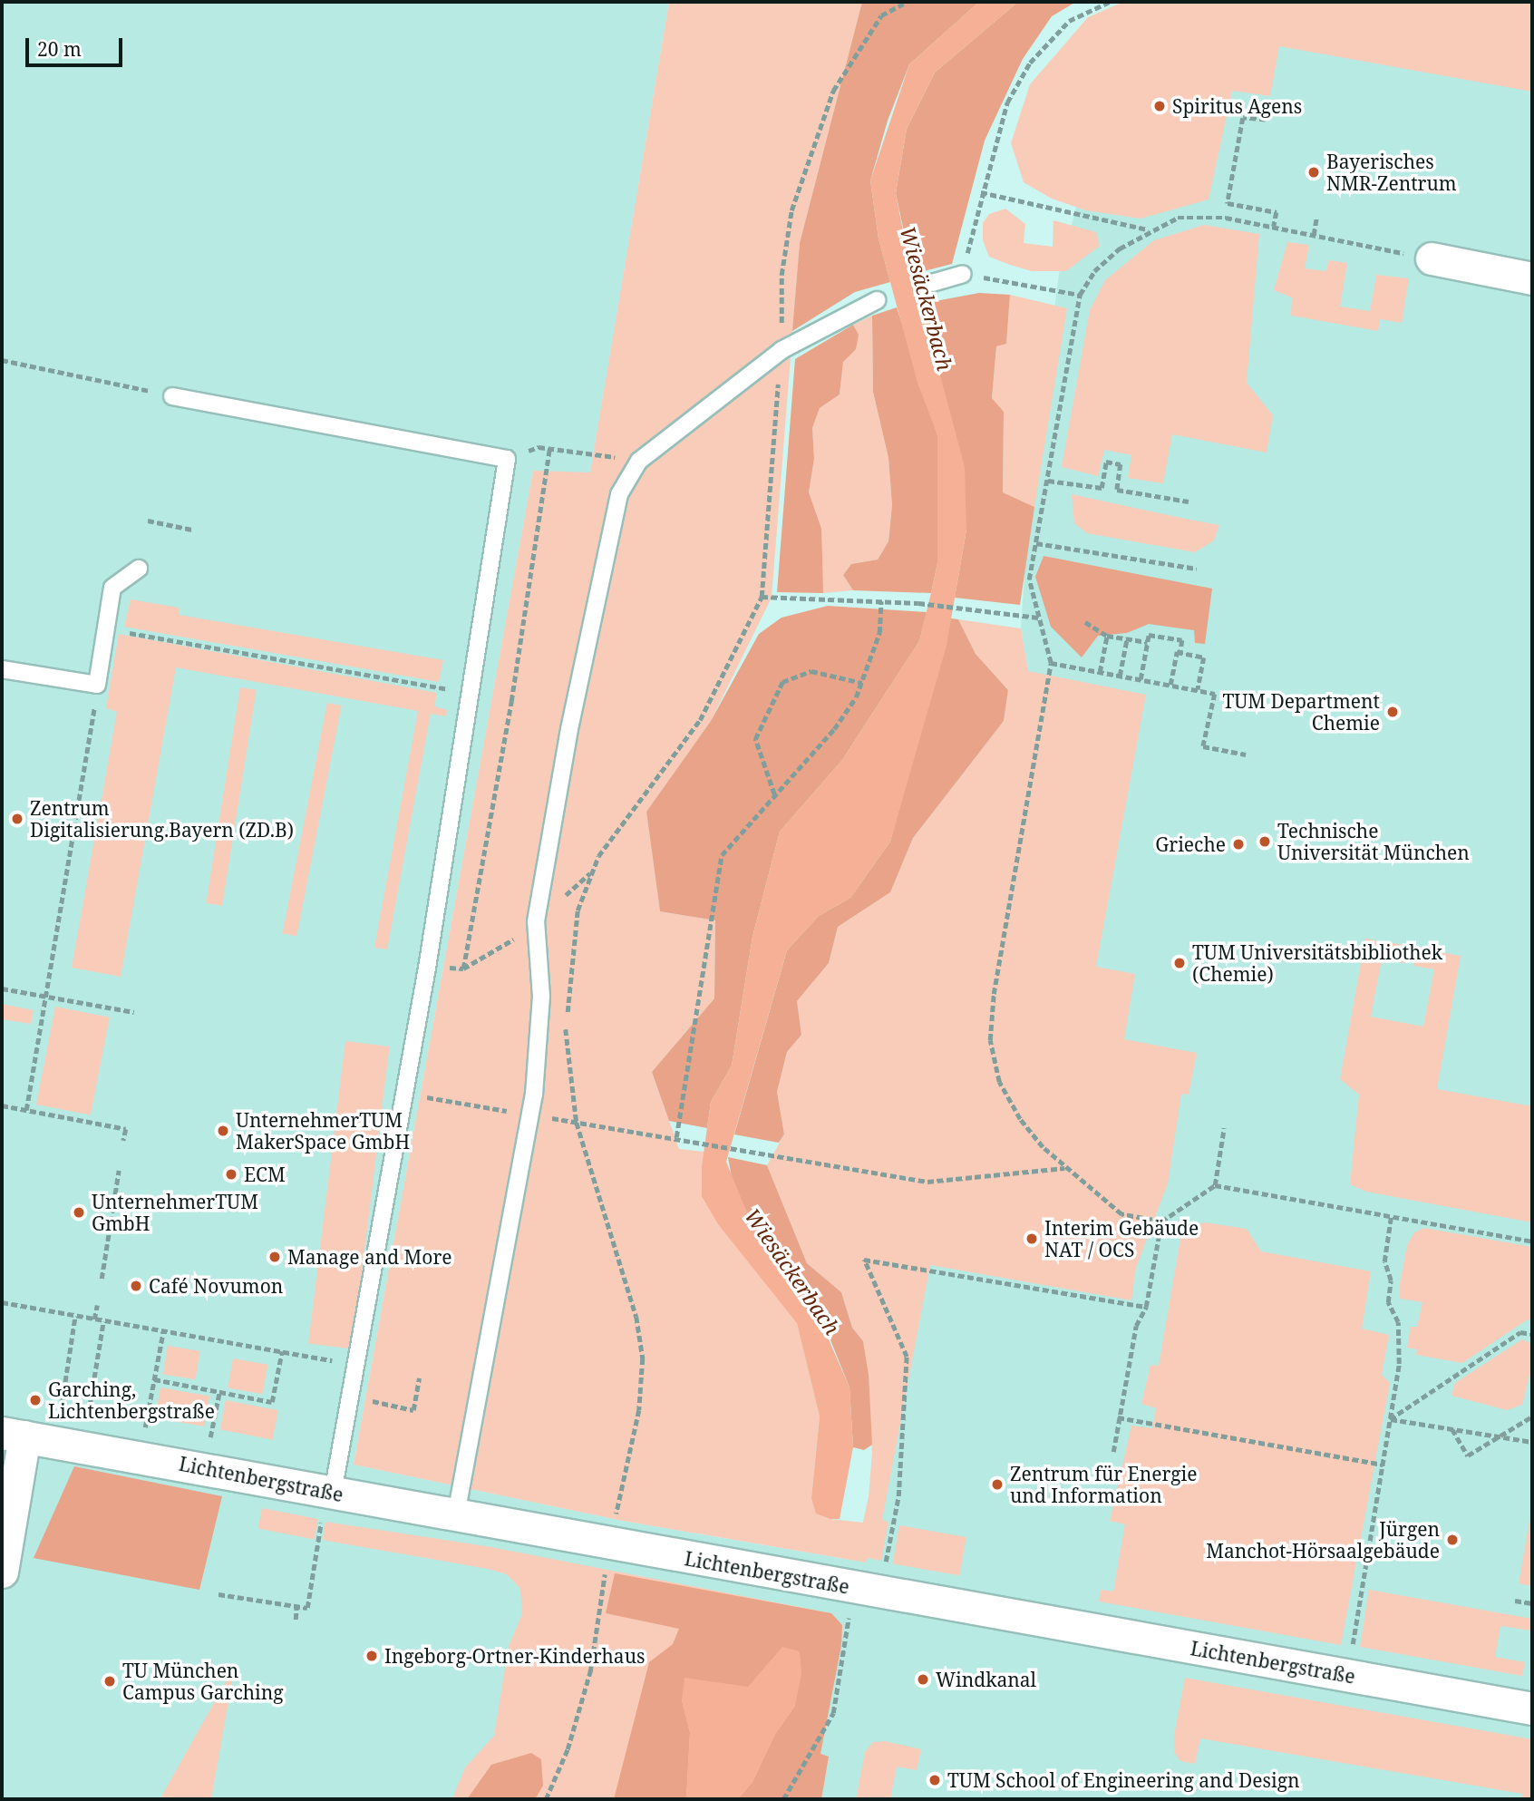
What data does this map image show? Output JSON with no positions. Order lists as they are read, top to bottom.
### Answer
{
  "streets": {
    "street": ["Lichtenbergstraße"]
  },
  "water": ["Wiesäckerbach"],
  "places": [
    "Spiritus Agens",
    "Bayerisches NMR-Zentrum",
    "TUM Department Chemie",
    "Zentrum Digitalisierung.Bayern (ZD.B)",
    "Technische Universität München",
    "Grieche",
    "TUM Universitätsbibliothek (Chemie)",
    "UnternehmerTUM MakerSpace GmbH",
    "ECM",
    "UnternehmerTUM GmbH",
    "Interim Gebäude NAT / OCS",
    "Manage and More",
    "Café Novumon",
    "Garching, Lichtenbergstraße",
    "Zentrum für Energie und Information",
    "Jürgen Manchot-Hörsaalgebäude",
    "Ingeborg-Ortner-Kinderhaus",
    "Windkanal",
    "TU München Campus Garching",
    "TUM School of Engineering and Design"
  ],
  "scale_bar": "20 m"
}
